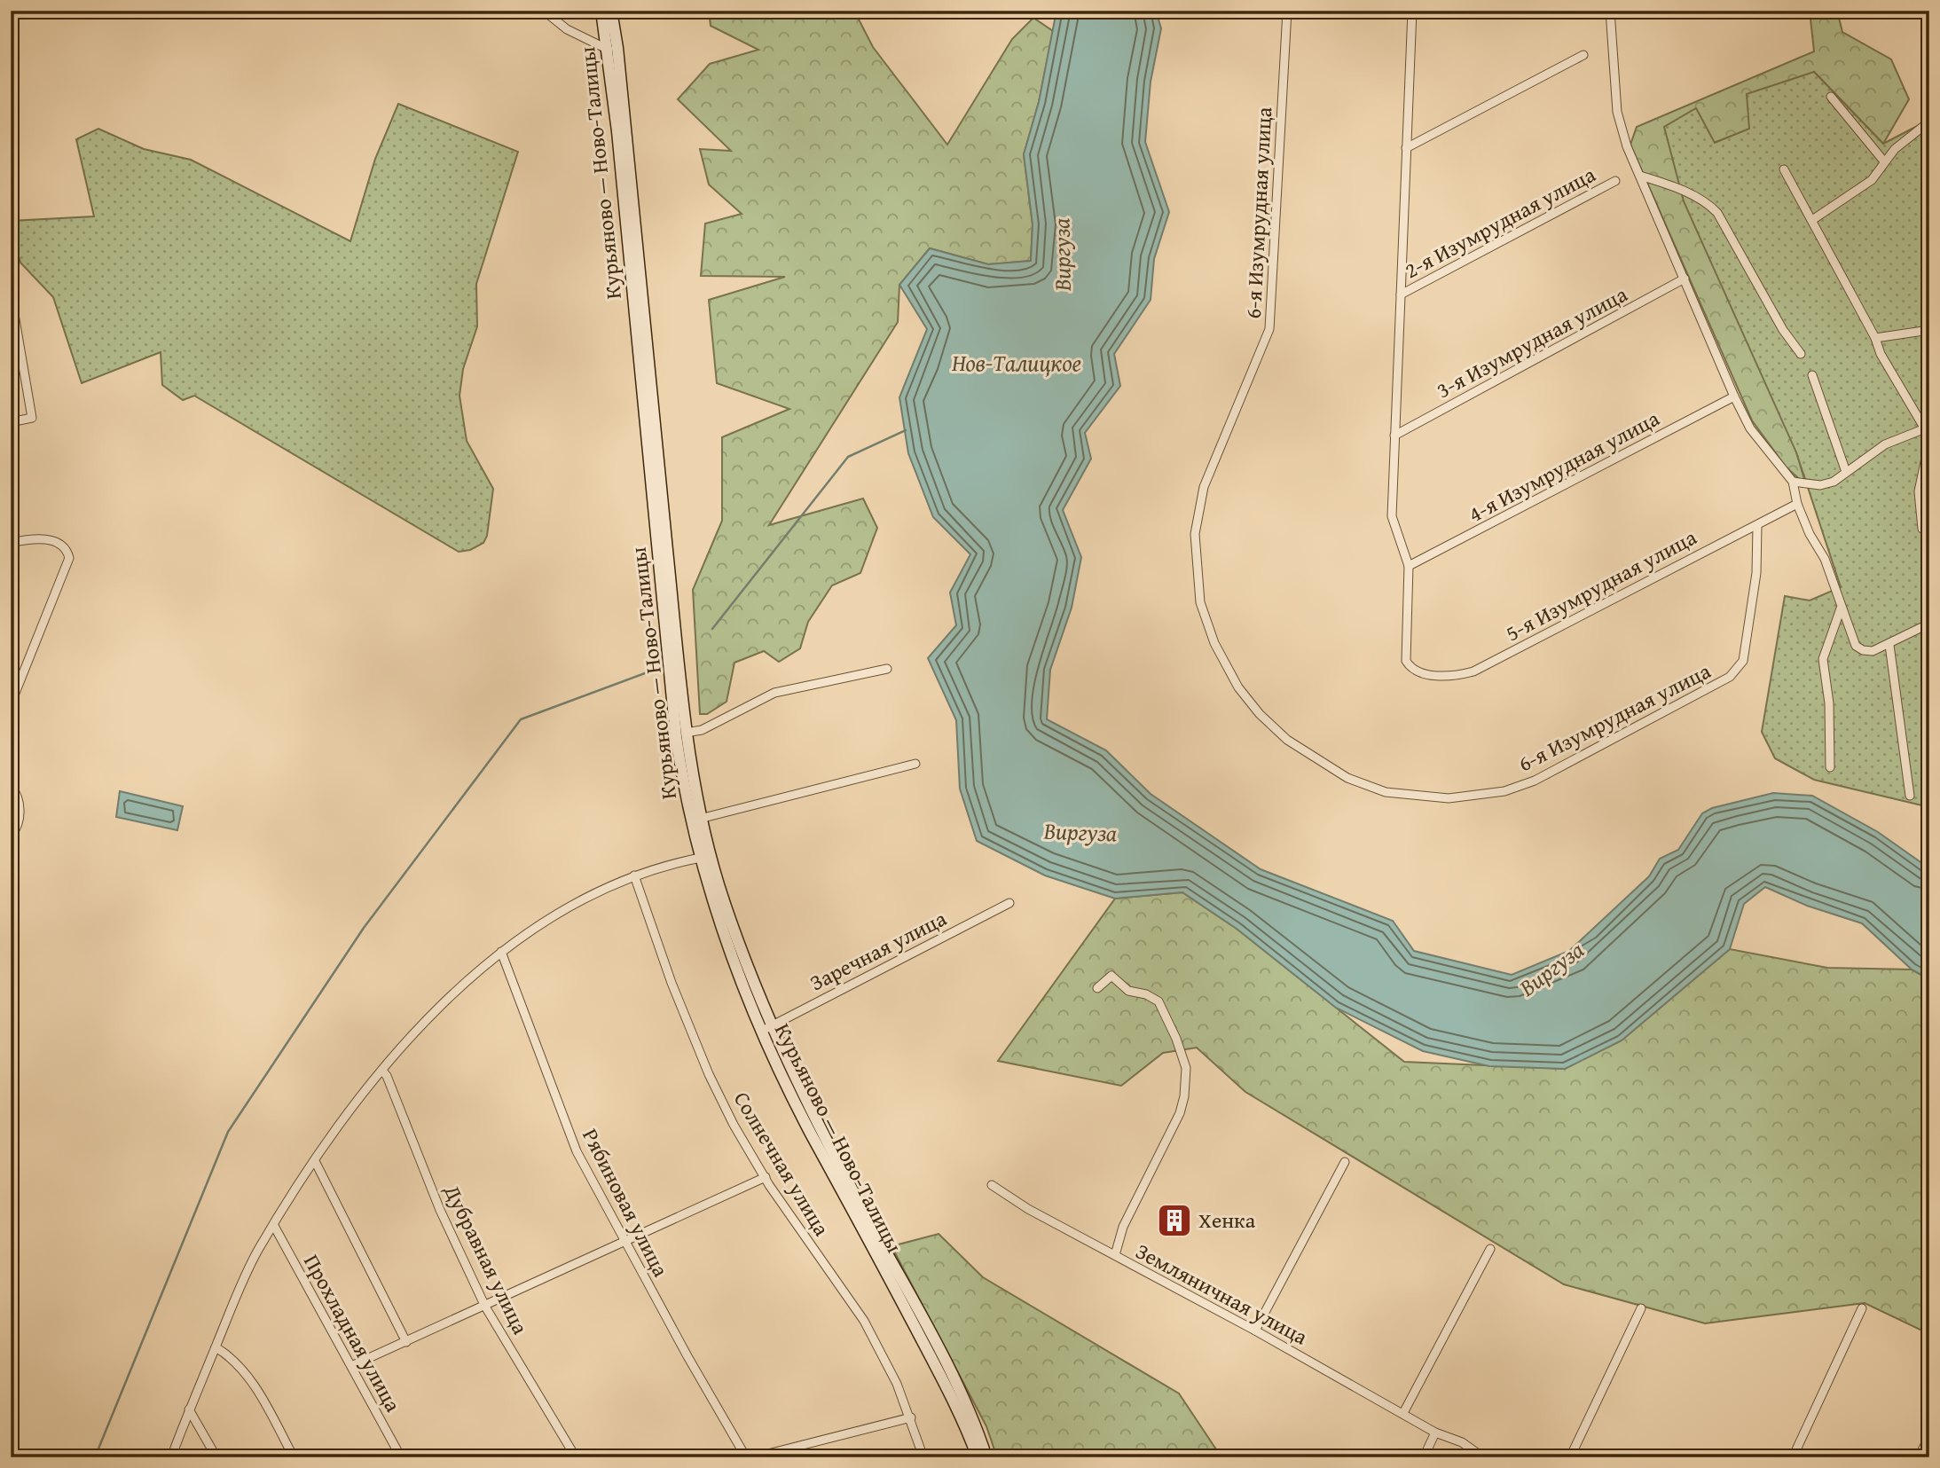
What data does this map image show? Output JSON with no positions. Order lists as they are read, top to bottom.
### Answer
{
  "streets": {
    "main road": ["Курьяново — Ново-Талицы"],
    "street": [
      "6-я Изумрудная улица",
      "2-я Изумрудная улица",
      "3-я Изумрудная улица",
      "4-я Изумрудная улица",
      "5-я Изумрудная улица",
      "Заречная улица",
      "Солнечная улица",
      "Рябиновая улица",
      "Дубравная улица",
      "Земляничная улица",
      "Прохладная улица"
    ]
  },
  "crossings": [
    ["Курьяново — Ново-Талицы", "Заречная улица"],
    ["6-я Изумрудная улица", "5-я Изумрудная улица"],
    ["4-я Изумрудная улица", "5-я Изумрудная улица"]
  ],
  "water": ["Виргуза", "Нов-Талицкое"],
  "places": {
    "building": ["Хенка"]
  }
}
